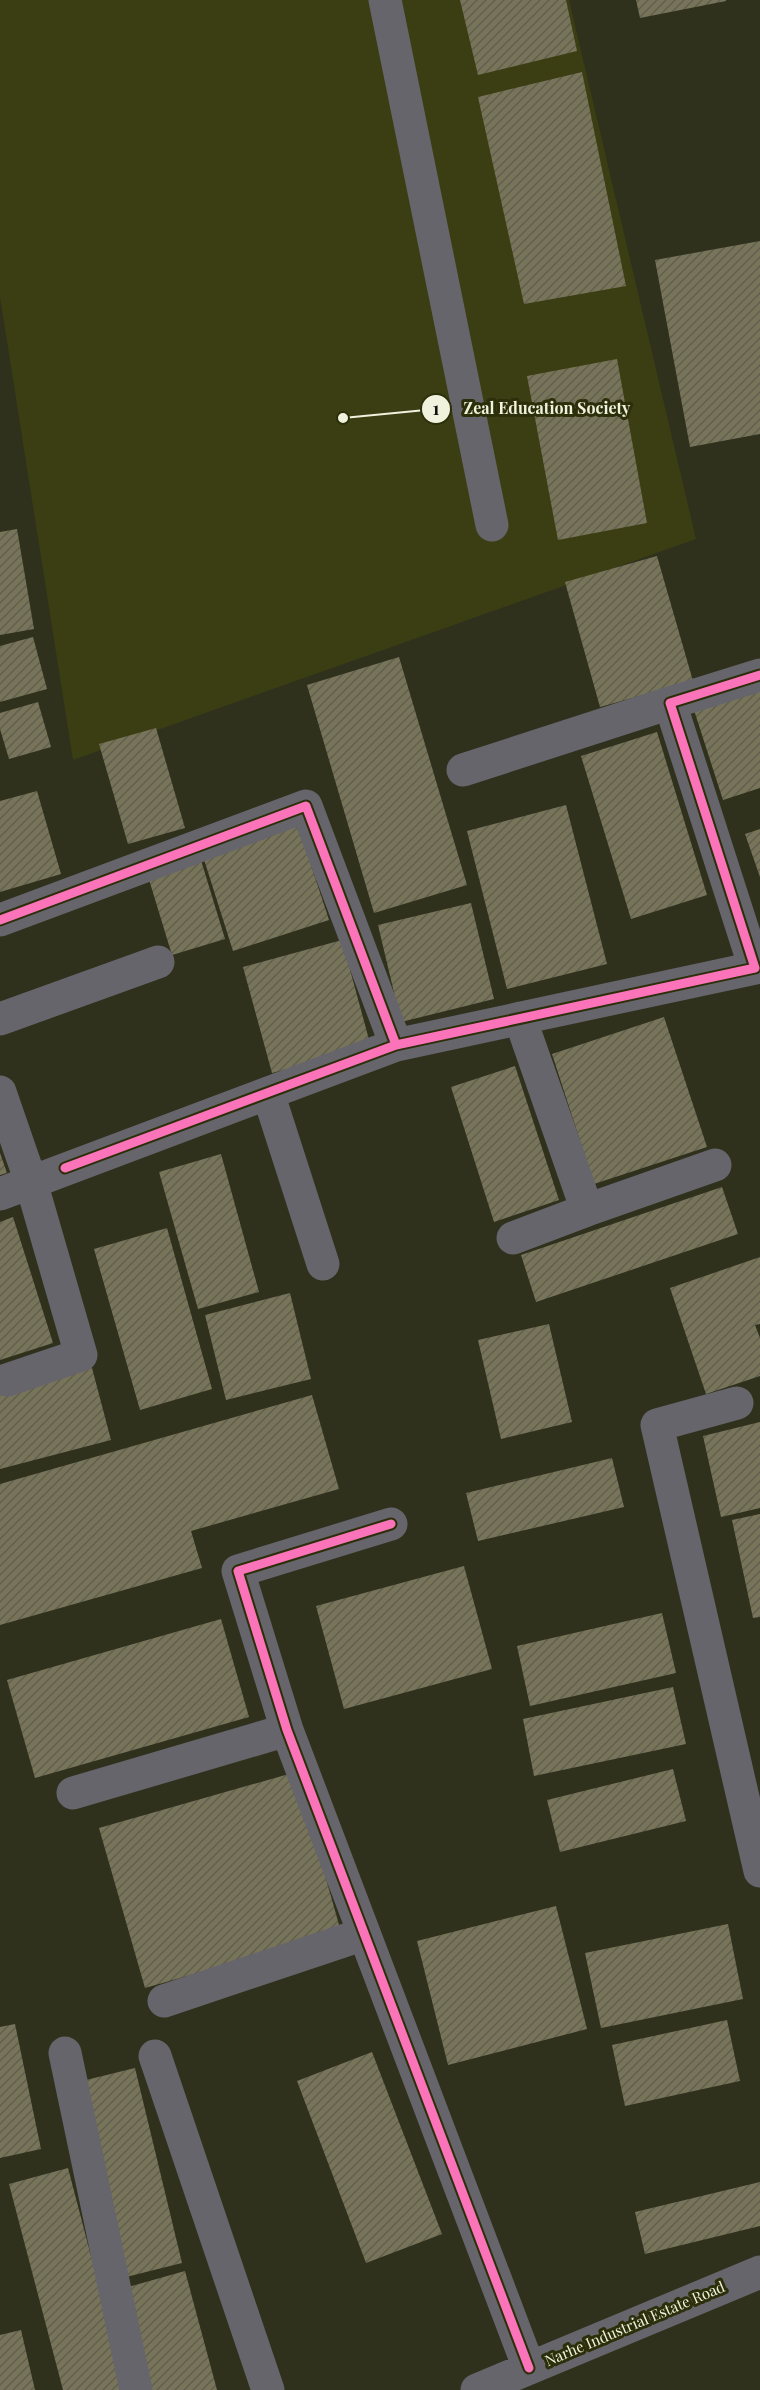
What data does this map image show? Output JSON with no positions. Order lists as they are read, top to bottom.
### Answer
{
  "streets": {
    "street": ["Narhe Industrial Estate Road"]
  },
  "places": ["Zeal Education Society"]
}
